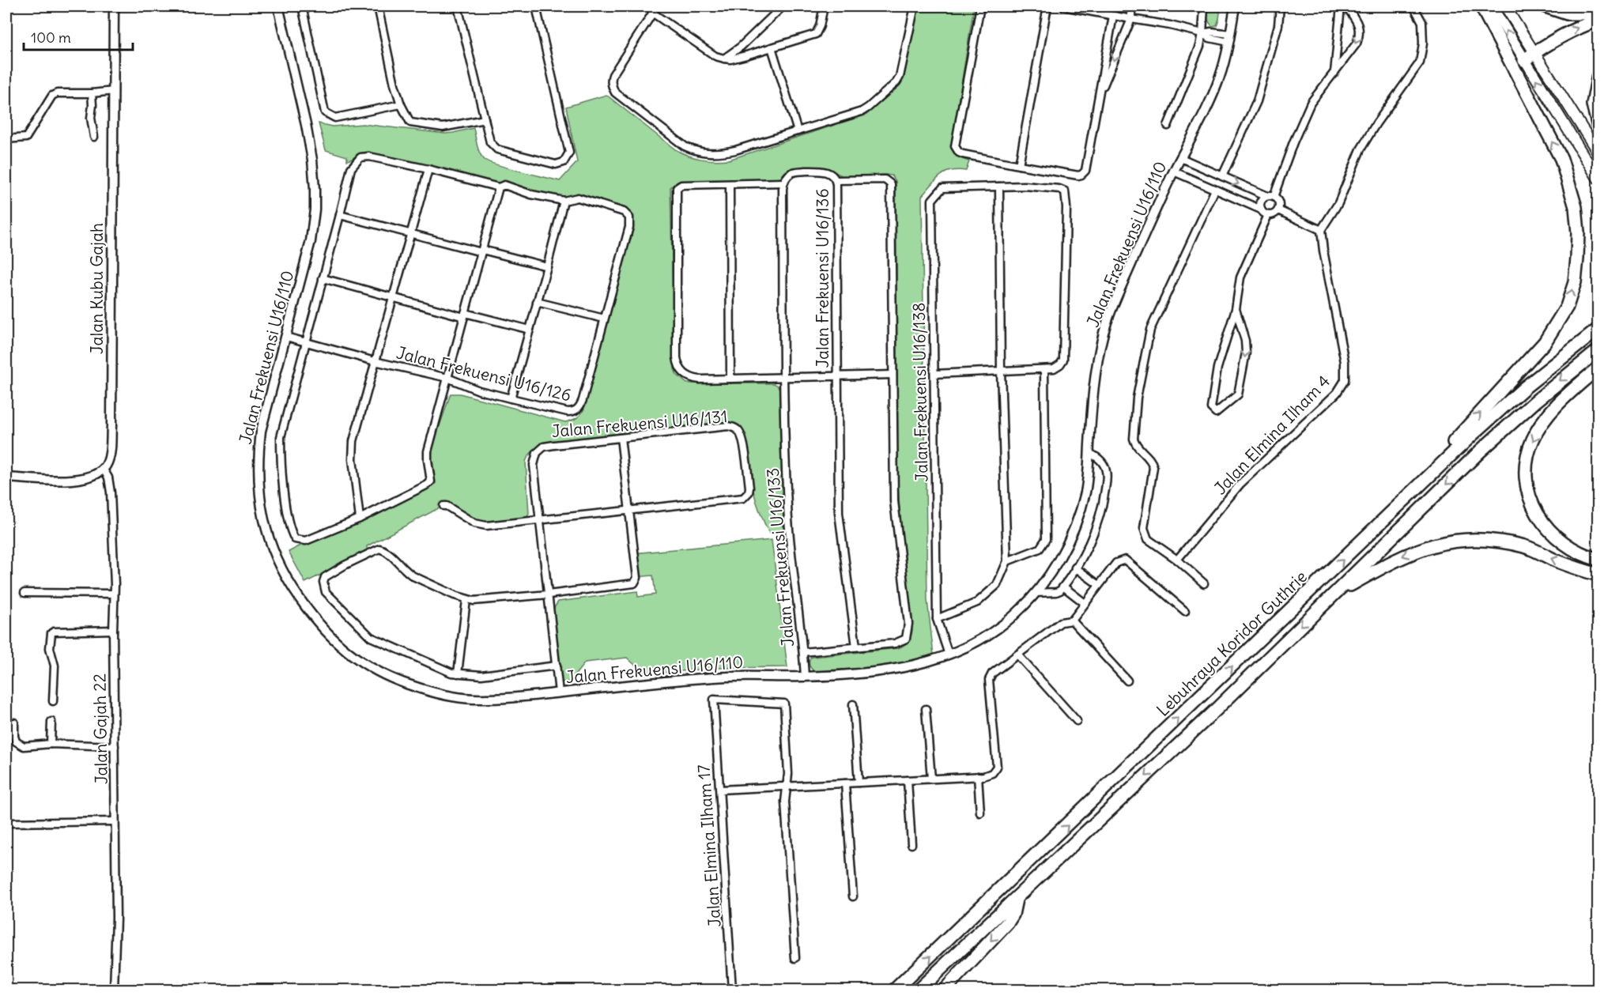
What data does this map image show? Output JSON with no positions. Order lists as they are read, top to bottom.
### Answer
{
  "streets": {
    "highway": ["Lebuhraya Koridor Guthrie"],
    "street": [
      "Jalan Frekuensi U16/110",
      "Jalan Frekuensi U16/136",
      "Jalan Kubu Gajah",
      "Jalan Frekuensi U16/126",
      "Jalan Frekuensi U16/138",
      "Jalan Frekuensi U16/131",
      "Jalan Elmina Ilham 4",
      "Jalan Frekuensi U16/133",
      "Jalan Gajah 22",
      "Jalan Elmina Ilham 17"
    ]
  },
  "crossings": [
    ["Jalan Frekuensi U16/110", "Jalan Frekuensi U16/126"],
    ["Jalan Frekuensi U16/110", "Jalan Frekuensi U16/138"],
    ["Jalan Frekuensi U16/110", "Jalan Frekuensi U16/131"],
    ["Jalan Frekuensi U16/110", "Jalan Frekuensi U16/133"],
    ["Jalan Kubu Gajah", "Jalan Gajah 22"]
  ],
  "scale_bar": "100 m"
}
